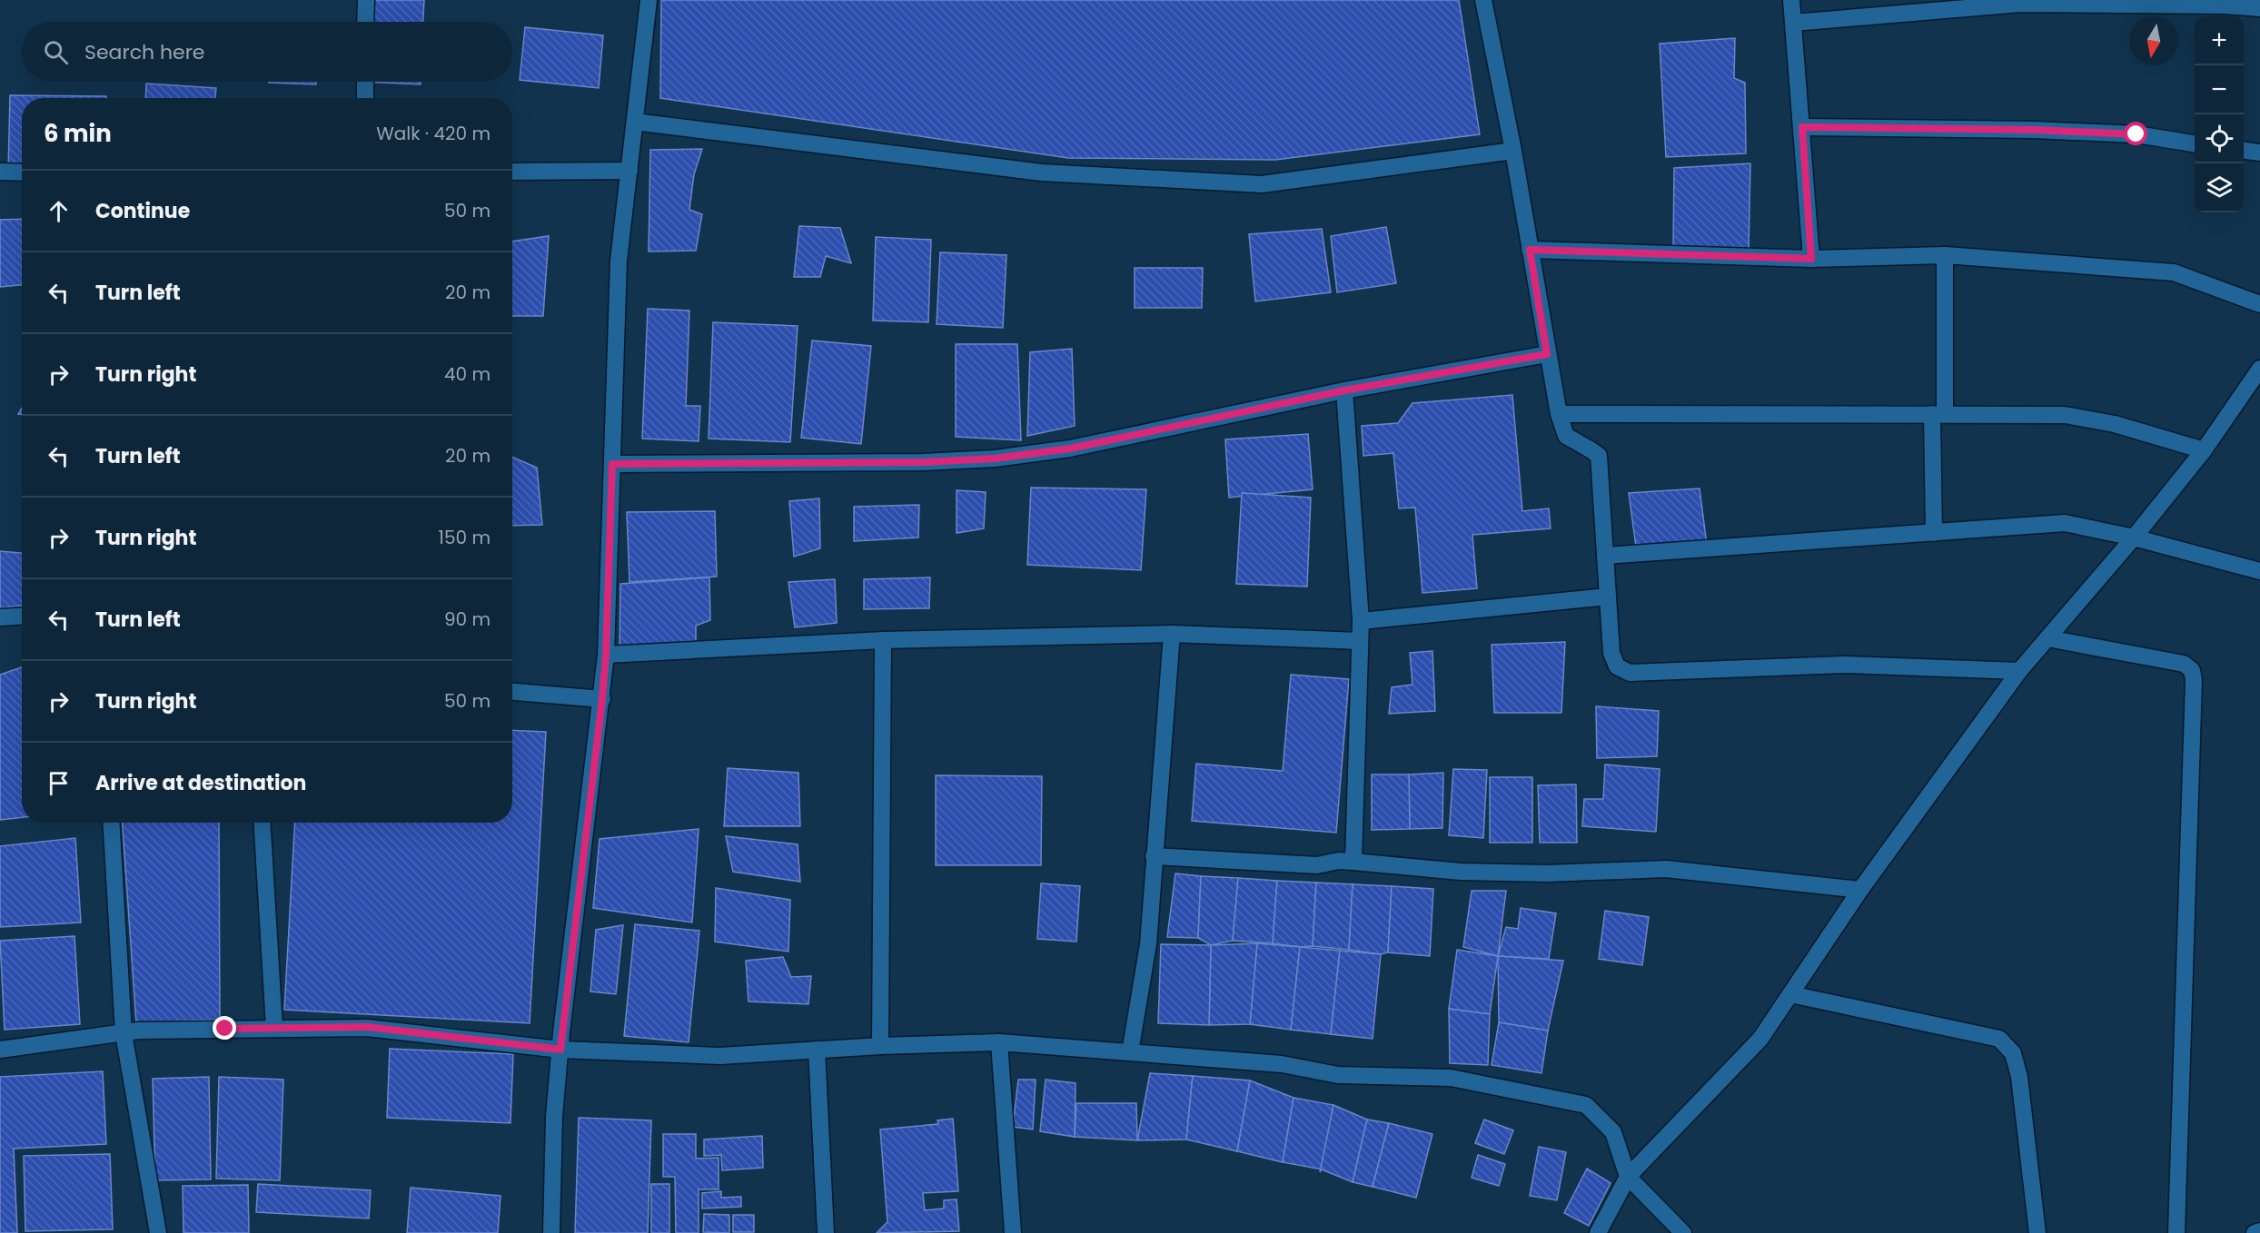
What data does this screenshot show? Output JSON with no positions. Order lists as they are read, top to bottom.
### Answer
{
  "north": "bottom",
  "page": {
    "map_buttons": ["+", "−"],
    "search": "Search here",
    "heading": ["6 min", "Walk · 420 m"],
    "list": [
      ["Continue", "50 m"],
      ["Turn left", "20 m"],
      ["Turn right", "40 m"],
      ["Turn left", "20 m"],
      ["Turn right", "150 m"],
      ["Turn left", "90 m"],
      ["Turn right", "50 m"],
      "Arrive at destination"
    ]
  }
}
